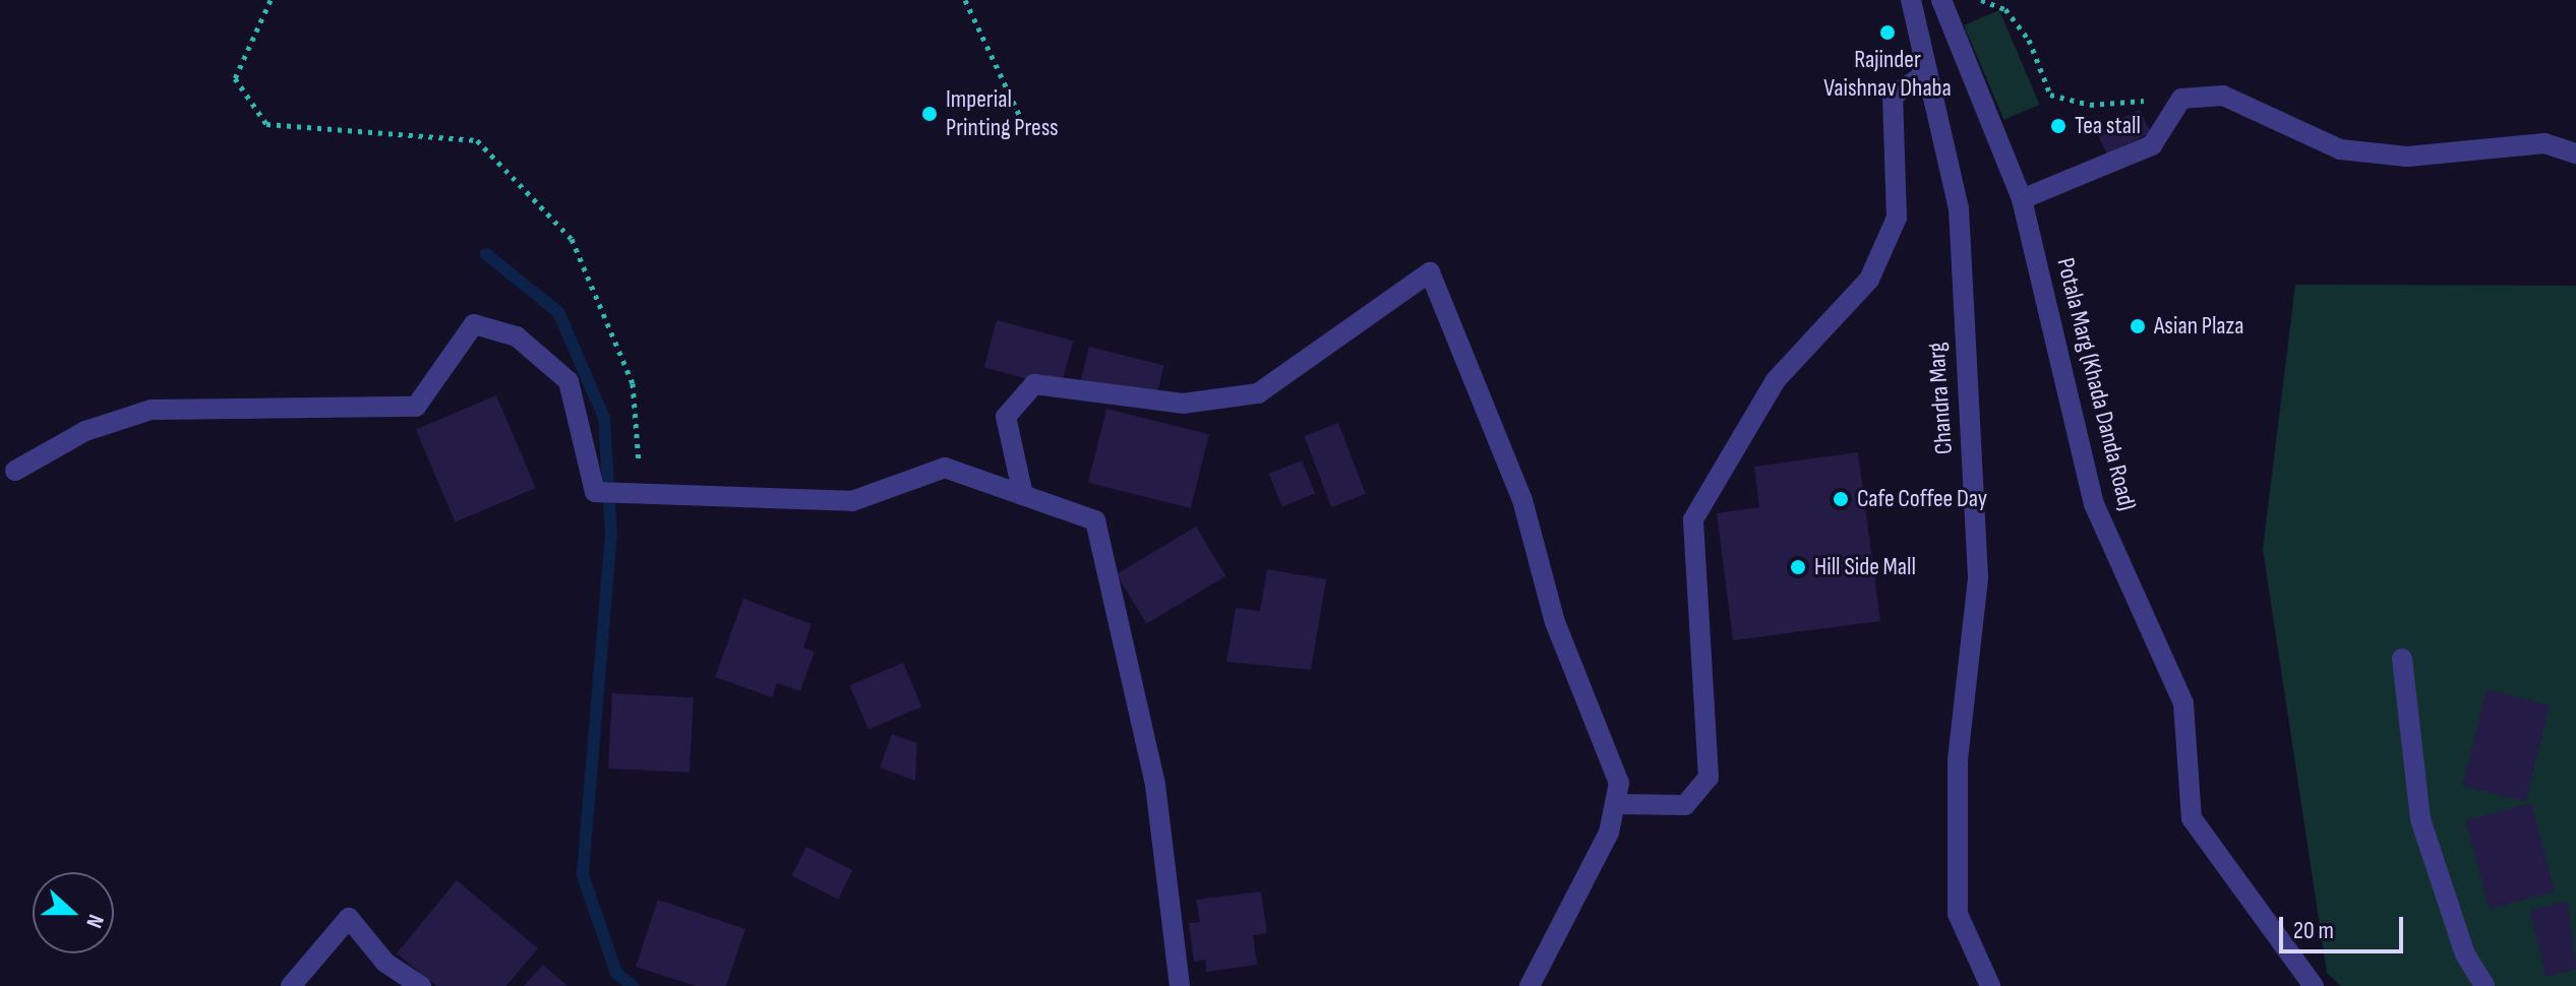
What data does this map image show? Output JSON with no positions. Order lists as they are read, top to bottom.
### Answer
{
  "streets": {
    "street": ["Potala Marg (Khada Danda Road)", "Chandra Marg"]
  },
  "places": [
    "Rajinder Vaishnav Dhaba",
    "Imperial Printing Press",
    "Tea stall",
    "Asian Plaza",
    "Cafe Coffee Day",
    "Hill Side Mall"
  ],
  "scale_bar": "20 m",
  "north": "right"
}
